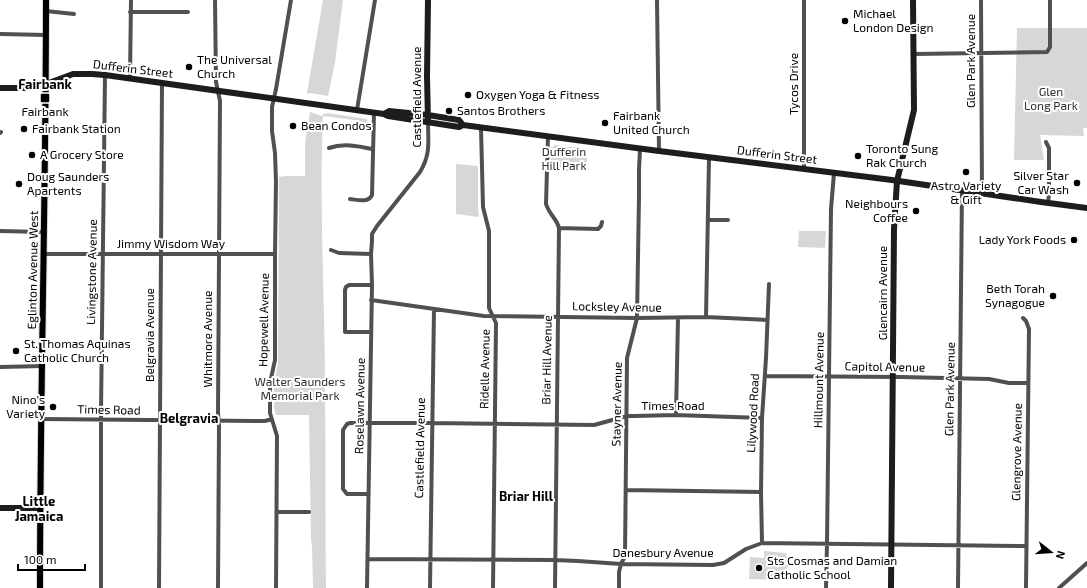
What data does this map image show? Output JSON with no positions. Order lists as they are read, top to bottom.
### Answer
{
  "streets": {
    "main road": [
      "Dufferin Street",
      "Castlefield Avenue",
      "Eglinton Avenue West",
      "Glencairn Avenue"
    ],
    "street": [
      "Glen Park Avenue",
      "Tycos Drive",
      "Jimmy Wisdom Way",
      "Livingstone Avenue",
      "Locksley Avenue",
      "Hopewell Avenue",
      "Belgravia Avenue",
      "Whitmore Avenue",
      "Briar Hill Avenue",
      "Capitol Avenue",
      "Ridelle Avenue",
      "Hillmount Avenue",
      "Stayner Avenue",
      "Roselawn Avenue",
      "Times Road",
      "Lilywood Road",
      "Glengrove Avenue",
      "Danesbury Avenue"
    ]
  },
  "crossings": [
    ["Glen Park Avenue", "Dufferin Street"],
    ["Glen Park Avenue", "Capitol Avenue"],
    ["Glen Park Avenue", "Danesbury Avenue"],
    ["Dufferin Street", "Tycos Drive"],
    ["Dufferin Street", "Castlefield Avenue"],
    ["Dufferin Street", "Eglinton Avenue West"],
    ["Dufferin Street", "Livingstone Avenue"],
    ["Dufferin Street", "Glencairn Avenue"],
    ["Dufferin Street", "Hopewell Avenue"],
    ["Dufferin Street", "Belgravia Avenue"],
    ["Dufferin Street", "Whitmore Avenue"],
    ["Dufferin Street", "Ridelle Avenue"],
    ["Dufferin Street", "Hillmount Avenue"],
    ["Dufferin Street", "Stayner Avenue"],
    ["Castlefield Avenue", "Locksley Avenue"],
    ["Castlefield Avenue", "Roselawn Avenue"],
    ["Castlefield Avenue", "Times Road"],
    ["Castlefield Avenue", "Danesbury Avenue"],
    ["Jimmy Wisdom Way", "Eglinton Avenue West"],
    ["Jimmy Wisdom Way", "Livingstone Avenue"],
    ["Jimmy Wisdom Way", "Hopewell Avenue"],
    ["Jimmy Wisdom Way", "Belgravia Avenue"],
    ["Jimmy Wisdom Way", "Whitmore Avenue"],
    ["Eglinton Avenue West", "Times Road"],
    ["Livingstone Avenue", "Times Road"],
    ["Glencairn Avenue", "Capitol Avenue"],
    ["Glencairn Avenue", "Danesbury Avenue"],
    ["Locksley Avenue", "Briar Hill Avenue"],
    ["Locksley Avenue", "Ridelle Avenue"],
    ["Locksley Avenue", "Stayner Avenue"],
    ["Locksley Avenue", "Roselawn Avenue"],
    ["Locksley Avenue", "Lilywood Road"],
    ["Hopewell Avenue", "Times Road"],
    ["Belgravia Avenue", "Times Road"],
    ["Whitmore Avenue", "Times Road"],
    ["Briar Hill Avenue", "Times Road"],
    ["Briar Hill Avenue", "Danesbury Avenue"],
    ["Capitol Avenue", "Hillmount Avenue"],
    ["Capitol Avenue", "Lilywood Road"],
    ["Capitol Avenue", "Glengrove Avenue"],
    ["Ridelle Avenue", "Times Road"],
    ["Ridelle Avenue", "Danesbury Avenue"],
    ["Hillmount Avenue", "Danesbury Avenue"],
    ["Stayner Avenue", "Times Road"],
    ["Stayner Avenue", "Danesbury Avenue"],
    ["Roselawn Avenue", "Times Road"],
    ["Roselawn Avenue", "Danesbury Avenue"],
    ["Times Road", "Lilywood Road"],
    ["Lilywood Road", "Danesbury Avenue"],
    ["Glengrove Avenue", "Danesbury Avenue"]
  ],
  "districts": [
    "Fairbank",
    "Belgravia",
    "Briar Hill",
    "Little Jamaica"
  ],
  "parks": ["Glen Long Park", "Dufferin Hill Park", "Walter Saunders Memorial Park"],
  "places": {
    "other": [
      "Michael London Design",
      "The Universal Church",
      "Oxygen Yoga & Fitness",
      "Santos Brothers",
      "Fairbank United Church",
      "Bean Condos",
      "Fairbank Station",
      "A Grocery Store",
      "Toronto Sung Rak Church",
      "Astro Variety & Gift",
      "Silver Star Car Wash",
      "Doug Saunders Apartents",
      "Neighbours Coffee",
      "Lady York Foods",
      "Beth Torah Synagogue",
      "St. Thomas Aquinas Catholic Church",
      "Nino's Variety",
      "Sts Cosmas and Damian Catholic School"
    ],
    "transit": ["Fairbank"]
  },
  "scale_bar": "100 m",
  "north": "right"
}
